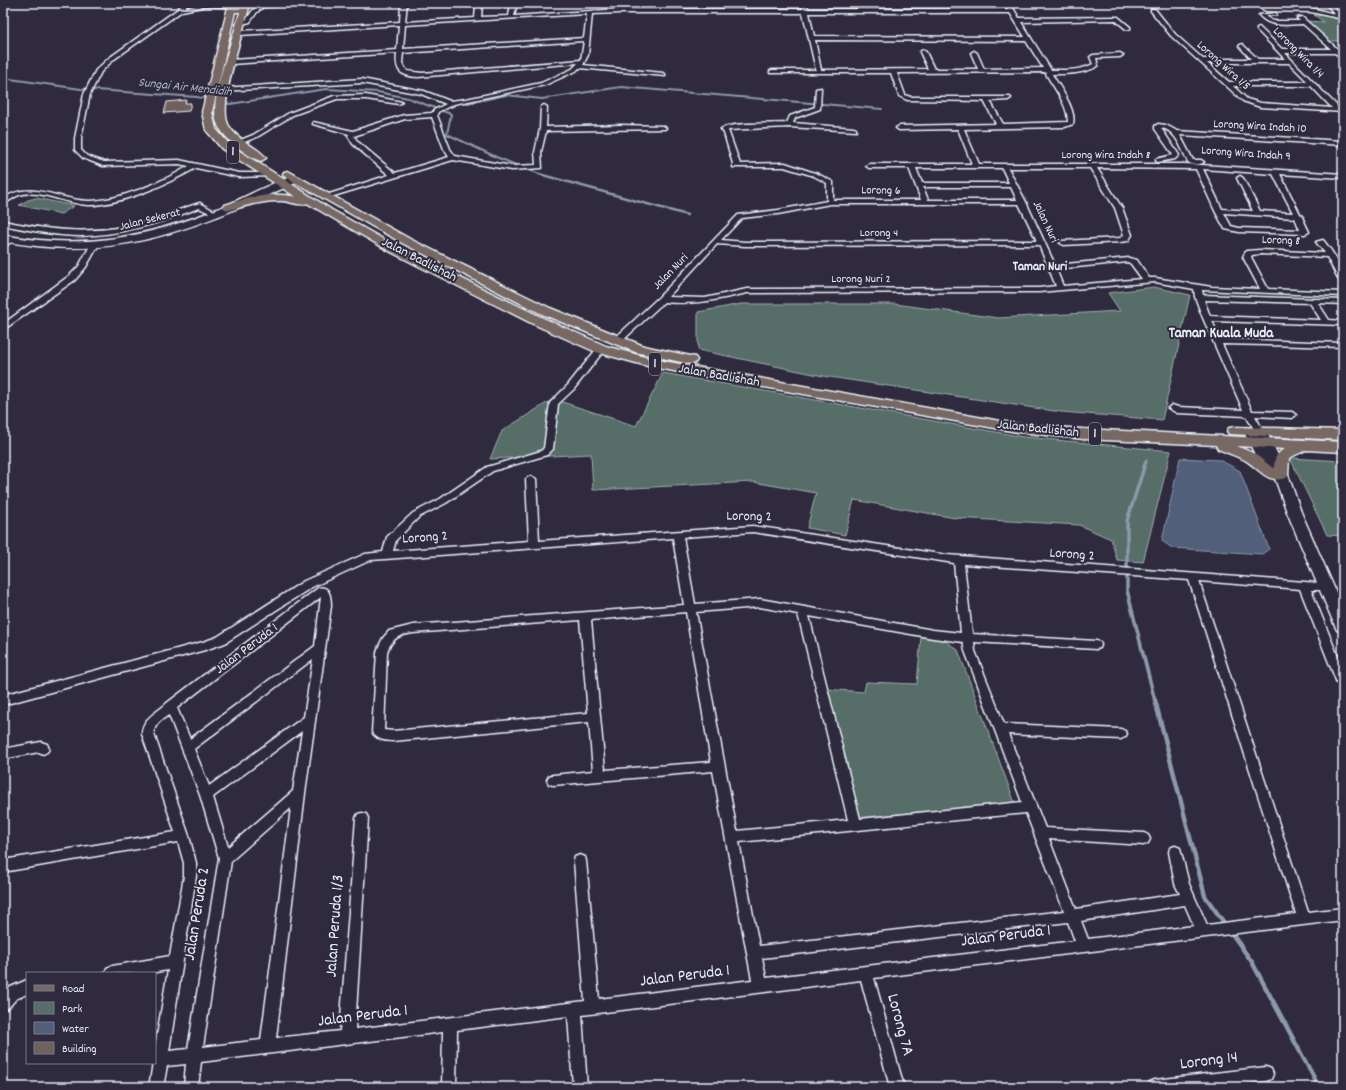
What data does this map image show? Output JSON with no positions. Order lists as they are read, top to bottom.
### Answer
{
  "streets": {
    "main road": ["1", "Jalan Badlishah"],
    "street": [
      "Lorong Wira 1/4",
      "Lorong Wira 1/5",
      "Lorong Wira Indah 10",
      "Lorong Wira Indah 9",
      "Lorong Wira Indah 8",
      "Lorong 6",
      "Jalan Sekerat",
      "Jalan Nuri",
      "Lorong 4",
      "Lorong 8",
      "Lorong Nuri 2",
      "Lorong 2",
      "Jalan Peruda 1",
      "Jalan Peruda 2",
      "Jalan Peruda 1/3",
      "Lorong 7A",
      "Lorong 14"
    ]
  },
  "crossings": [
    ["Lorong Wira 1/4", "Lorong Wira 1/5"],
    ["Lorong Wira Indah 10", "Lorong Wira Indah 9"],
    ["Lorong Wira Indah 9", "Lorong Wira Indah 8"],
    ["Lorong Wira Indah 8", "Jalan Nuri"],
    ["Lorong 6", "Jalan Nuri"],
    ["Jalan Sekerat", "Jalan Badlishah"],
    ["Jalan Nuri", "Lorong 4"],
    ["Jalan Nuri", "Jalan Badlishah"],
    ["Jalan Nuri", "Lorong Nuri 2"],
    ["Lorong 8", "Lorong Nuri 2"],
    ["Jalan Peruda 1", "Jalan Peruda 2"],
    ["Jalan Peruda 1", "Jalan Peruda 1/3"],
    ["Jalan Peruda 1", "Lorong 7A"]
  ],
  "districts": ["Taman Nuri", "Taman Kuala Muda"],
  "water": ["Sungai Air Mendidih"],
  "legend": [
    "Road",
    "Park",
    "Water",
    "Building"
  ]
}
